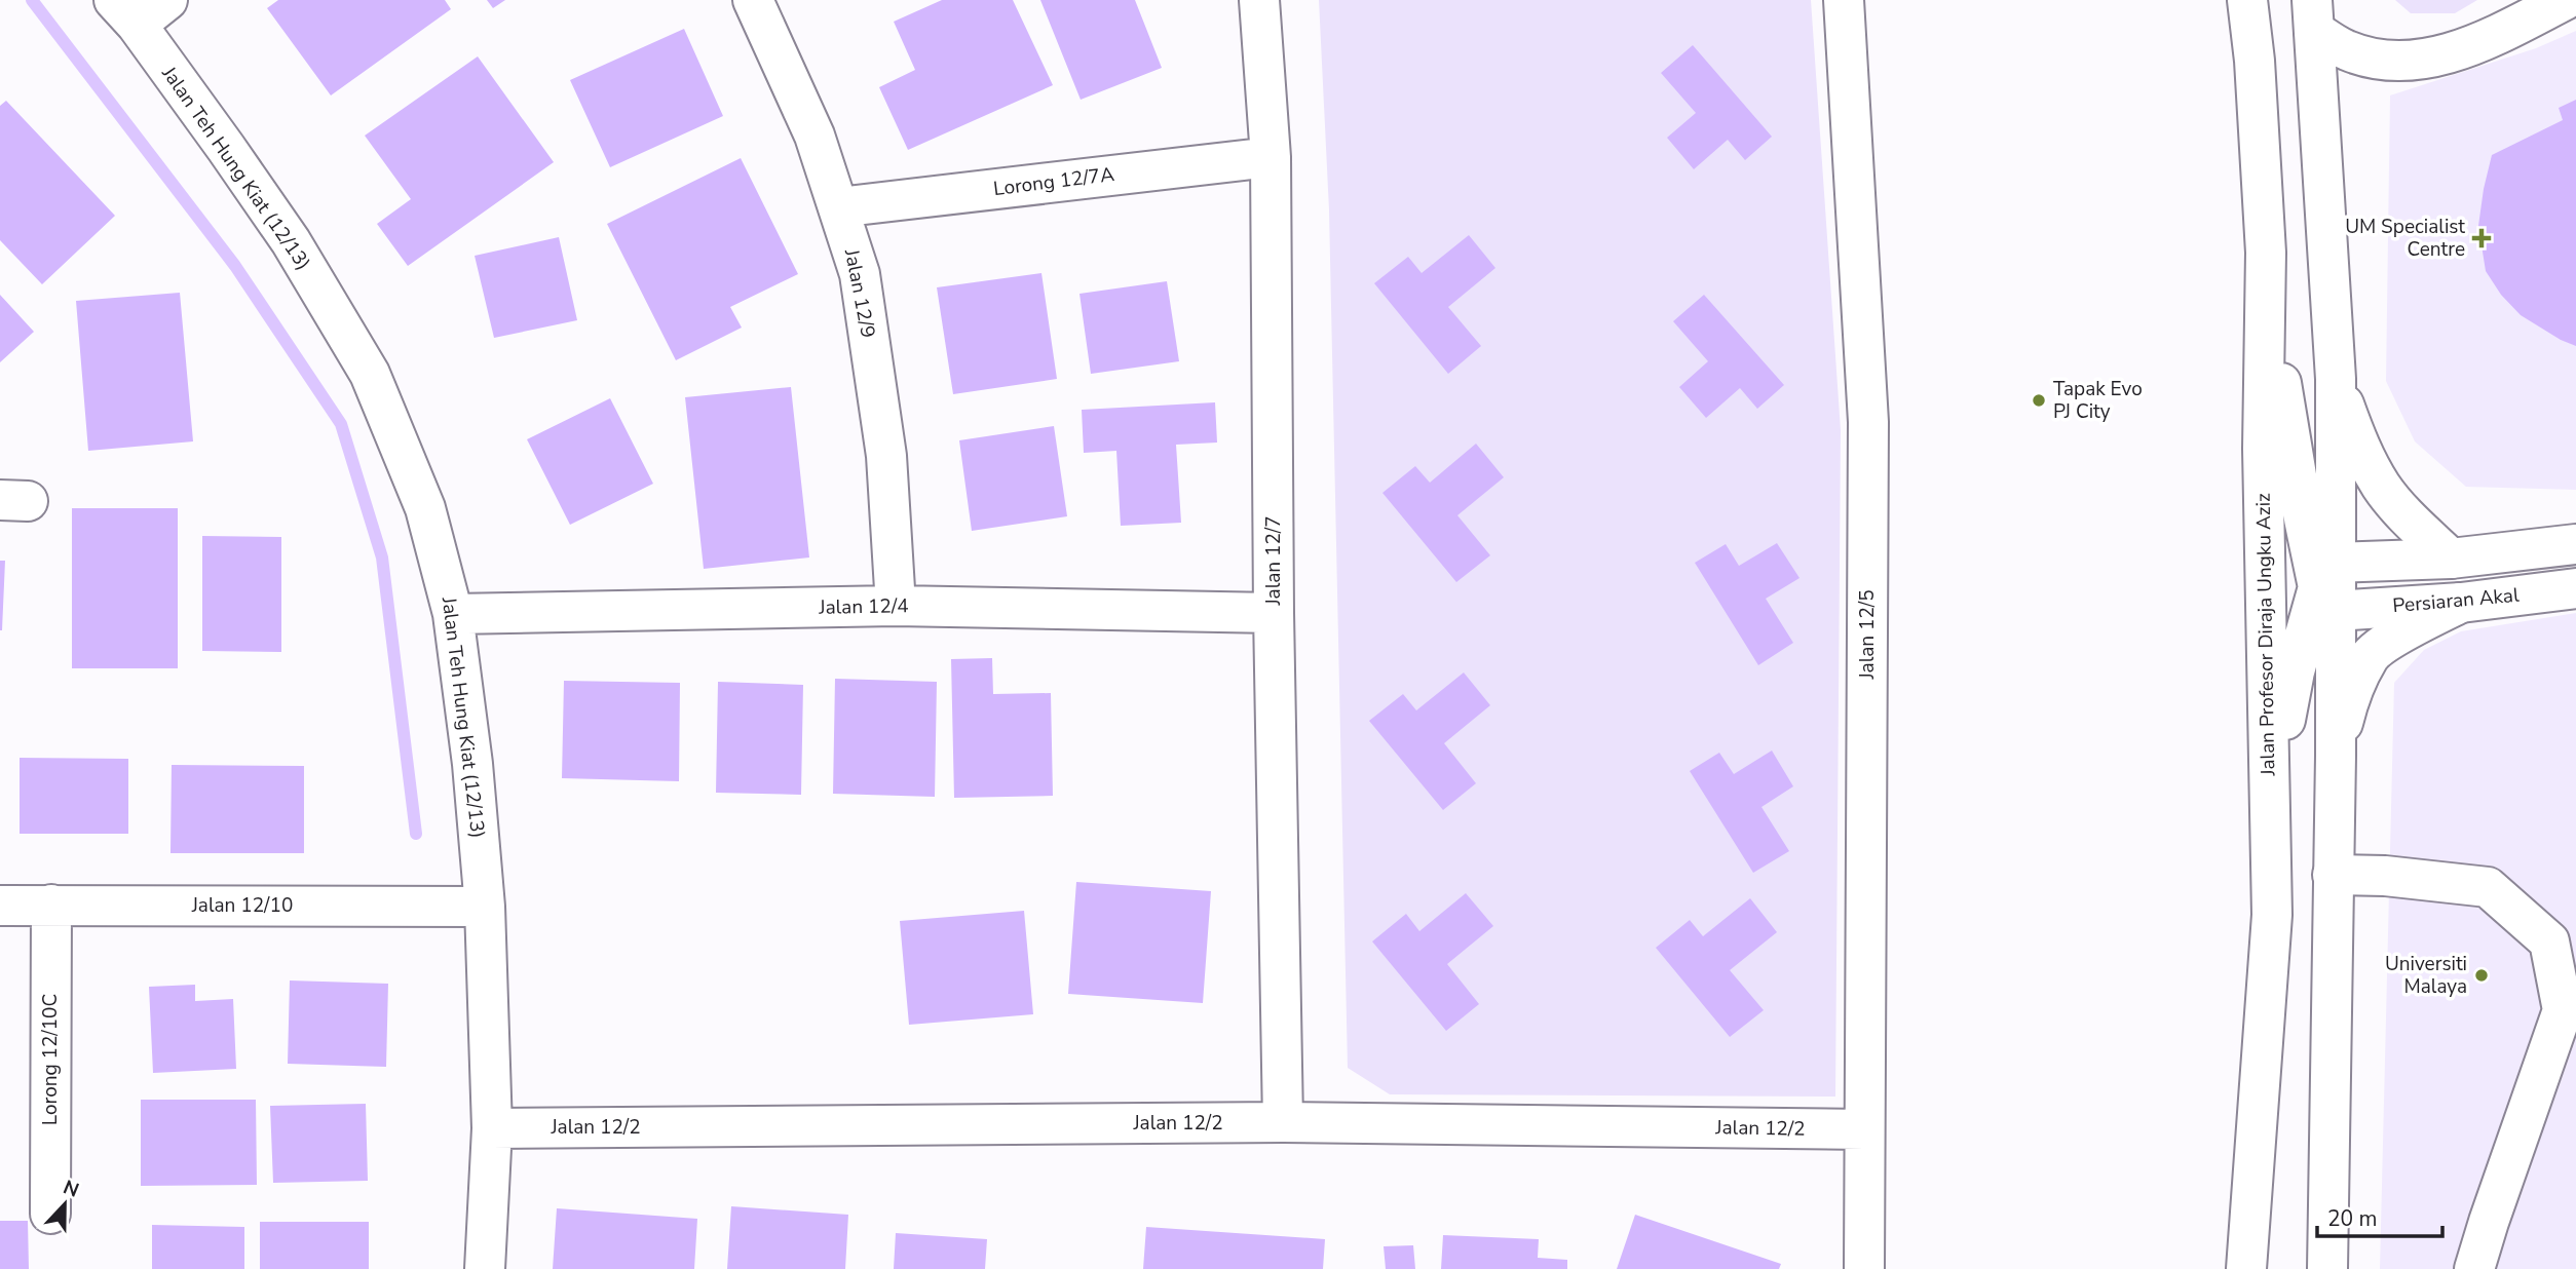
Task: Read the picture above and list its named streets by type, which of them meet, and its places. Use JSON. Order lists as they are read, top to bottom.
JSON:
{
  "streets": {
    "street": [
      "Jalan Teh Hung Kiat (12/13)",
      "Lorong 12/7A",
      "Jalan 12/9",
      "Jalan 12/7",
      "Persiaran Akal",
      "Jalan 12/4",
      "Jalan 12/5",
      "Jalan Profesor Diraja Ungku Aziz",
      "Jalan 12/10",
      "Lorong 12/10C",
      "Jalan 12/2"
    ]
  },
  "crossings": [
    ["Jalan Teh Hung Kiat (12/13)", "Jalan 12/4"],
    ["Jalan Teh Hung Kiat (12/13)", "Jalan 12/10"],
    ["Jalan Teh Hung Kiat (12/13)", "Jalan 12/2"],
    ["Lorong 12/7A", "Jalan 12/9"],
    ["Lorong 12/7A", "Jalan 12/7"],
    ["Jalan 12/9", "Jalan 12/4"],
    ["Jalan 12/7", "Jalan 12/4"],
    ["Jalan 12/7", "Jalan 12/2"],
    ["Jalan 12/5", "Jalan 12/2"],
    ["Jalan 12/10", "Lorong 12/10C"]
  ],
  "places": {
    "health": ["UM Specialist Centre"],
    "other": ["Tapak Evo PJ City", "Universiti Malaya"]
  },
  "scale_bar": "20 m",
  "north": "top"
}
